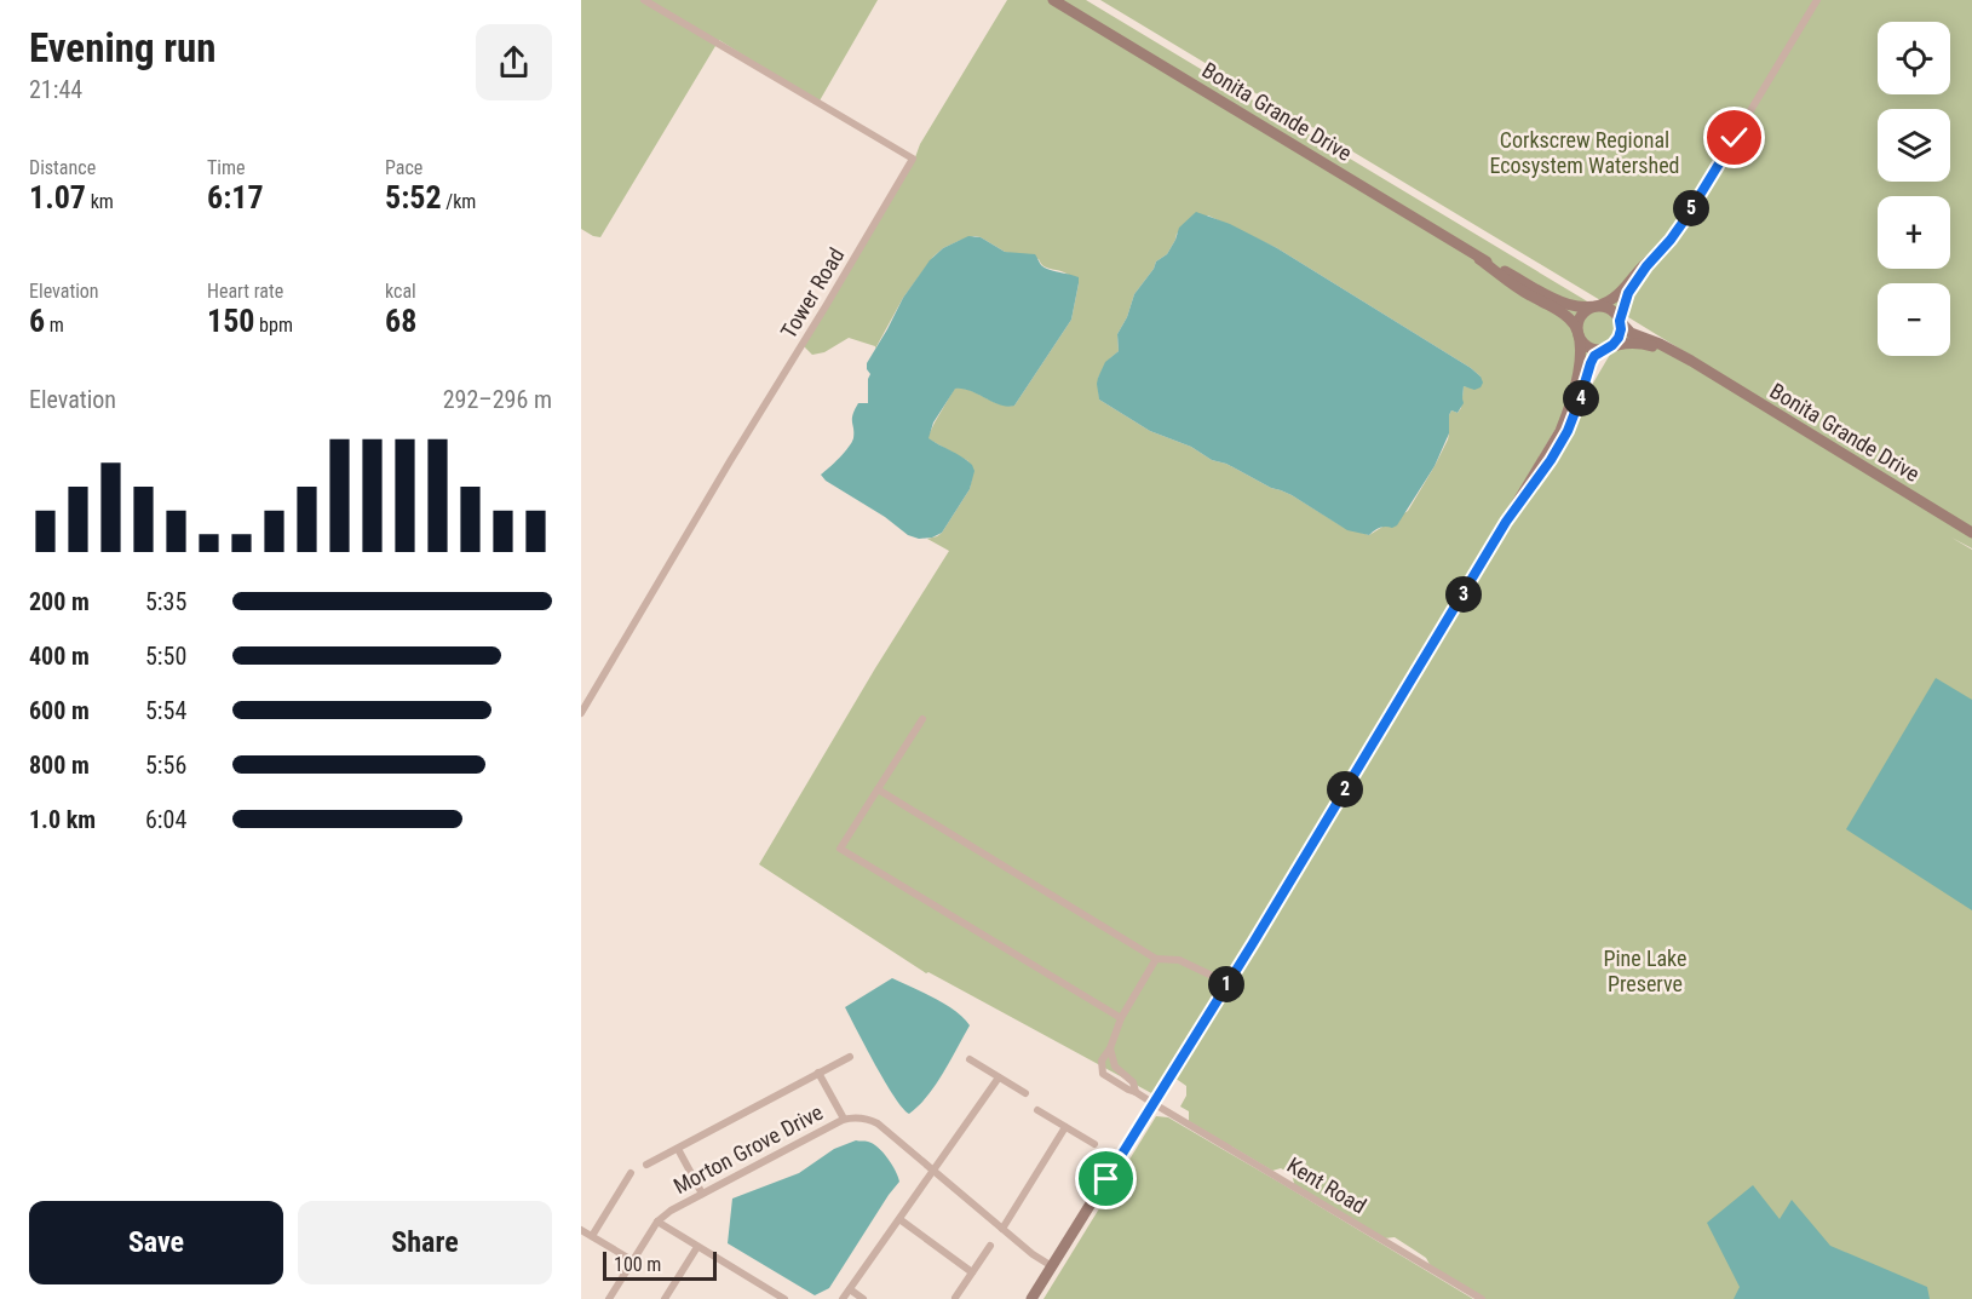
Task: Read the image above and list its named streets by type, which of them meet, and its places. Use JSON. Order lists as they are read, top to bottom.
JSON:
{
  "streets": {
    "street": [
      "Bonita Grande Drive",
      "Tower Road",
      "Morton Grove Drive",
      "Kent Road"
    ]
  },
  "parks": ["Corkscrew Regional Ecosystem Watershed", "Pine Lake Preserve"],
  "scale_bar": "100 m",
  "page": {
    "heading": ["Evening run", "21:44"],
    "map_buttons": ["+", "−"],
    "stats": [
      ["Distance", "1.07 km"],
      ["Time", "6:17"],
      ["Pace", "5:52 /km"],
      ["Elevation", "6 m"],
      ["Heart rate", "150 bpm"],
      ["kcal", "68"]
    ],
    "pins": [
      "5",
      "4",
      "3",
      "2",
      "1"
    ],
    "chart": ["Elevation", "292–296 m"],
    "list": [
      {
        "name": "200 m",
        "note": "5:35"
      },
      {
        "name": "400 m",
        "note": "5:50"
      },
      {
        "name": "600 m",
        "note": "5:54"
      },
      {
        "name": "800 m",
        "note": "5:56"
      },
      {
        "name": "1.0 km",
        "note": "6:04"
      }
    ],
    "buttons": ["Save", "Share"],
    "scale": "100 m"
  }
}
